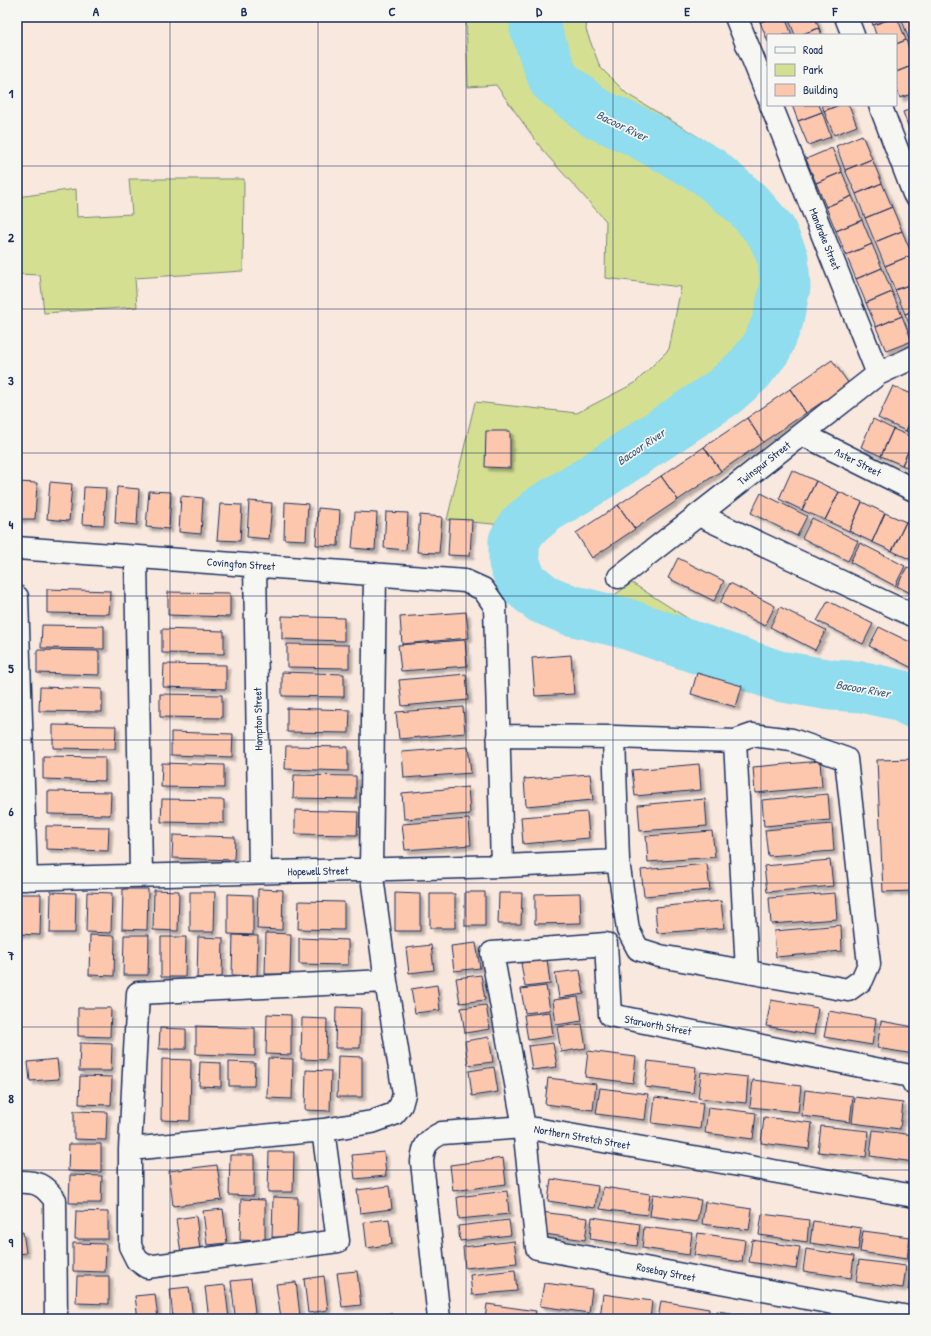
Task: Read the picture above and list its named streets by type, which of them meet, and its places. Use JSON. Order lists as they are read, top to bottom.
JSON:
{
  "streets": {
    "street": [
      "Mandrake Street",
      "Aster Street",
      "Twinspur Street",
      "Covington Street",
      "Hampton Street",
      "Hopewell Street",
      "Starworth Street",
      "Northern Stretch Street",
      "Rosebay Street"
    ]
  },
  "crossings": [
    ["Mandrake Street", "Twinspur Street"],
    ["Aster Street", "Twinspur Street"],
    ["Covington Street", "Hampton Street"],
    ["Covington Street", "Hopewell Street"],
    ["Hampton Street", "Hopewell Street"],
    ["Starworth Street", "Northern Stretch Street"],
    ["Starworth Street", "Rosebay Street"],
    ["Northern Stretch Street", "Rosebay Street"]
  ],
  "water": ["Bacoor River"],
  "legend": ["Road", "Park", "Building"],
  "grid": {
    "columns": [
      "A",
      "B",
      "C",
      "D",
      "E",
      "F"
    ],
    "rows": [
      "1",
      "2",
      "3",
      "4",
      "5",
      "6",
      "7",
      "8",
      "9"
    ]
  }
}
